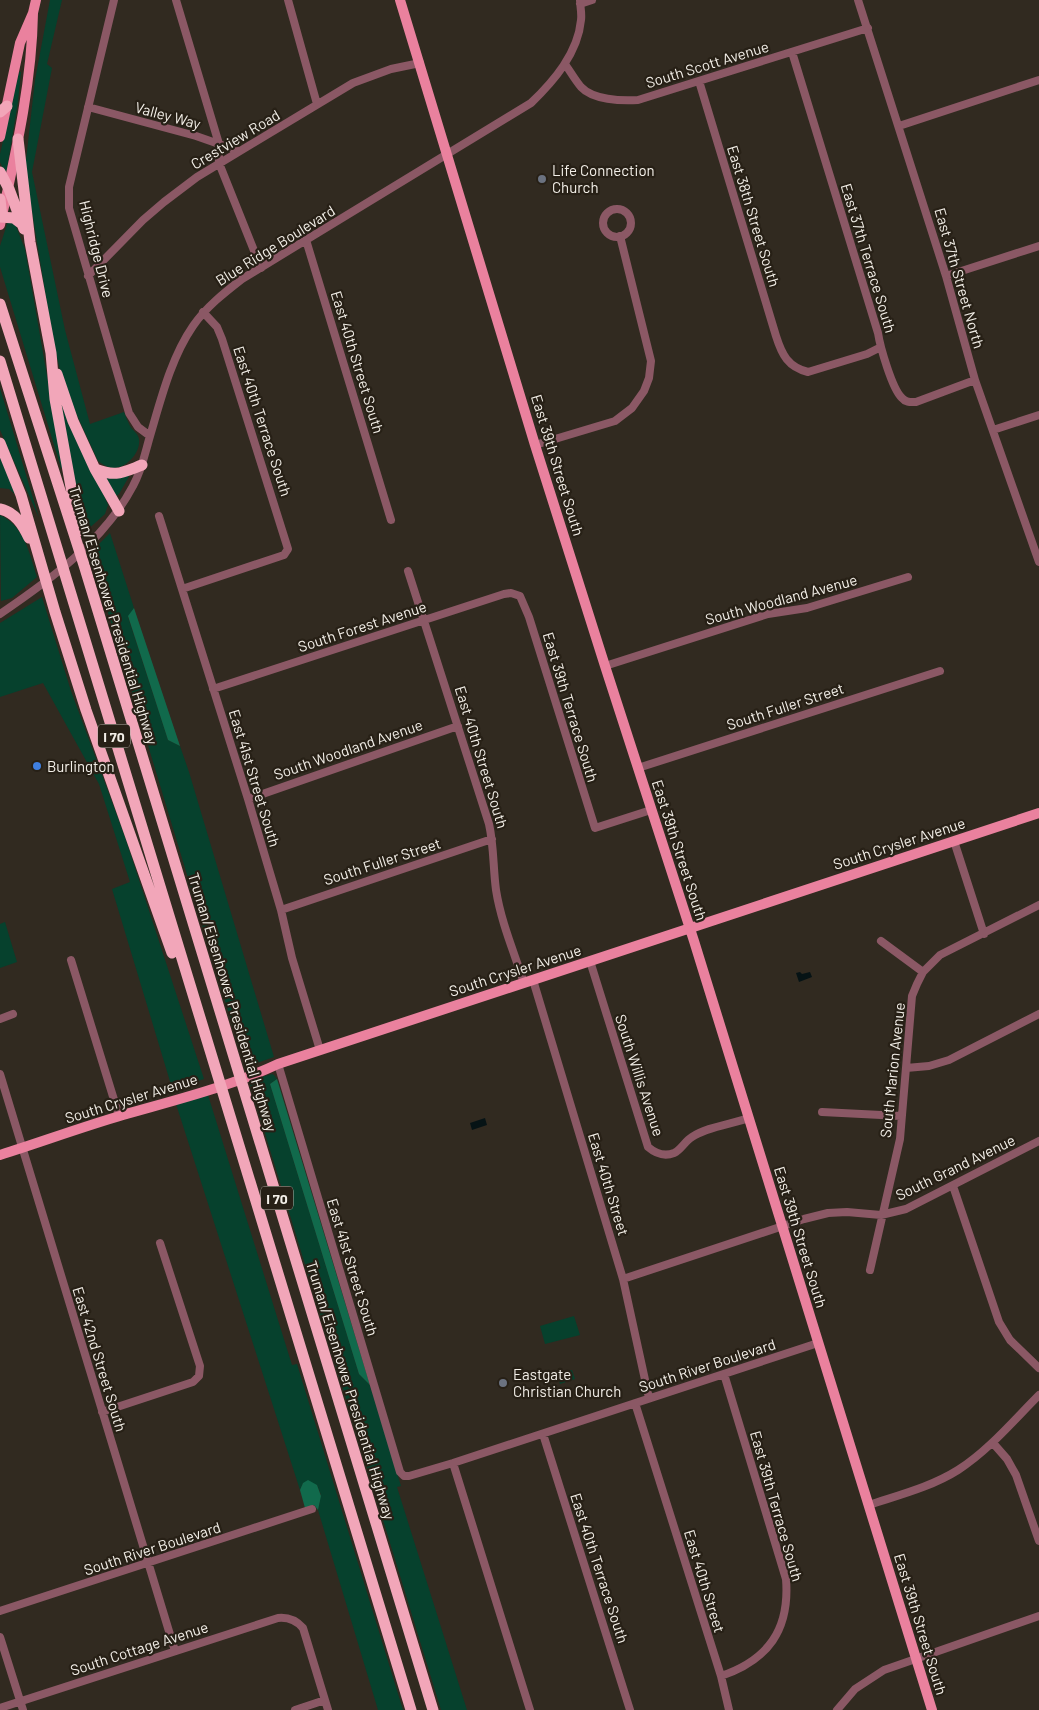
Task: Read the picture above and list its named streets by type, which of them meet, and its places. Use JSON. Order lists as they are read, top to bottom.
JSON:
{
  "streets": {
    "highway": ["Truman/Eisenhower Presidential Highway", "I 70"],
    "main road": ["East 39th Street South", "South Crysler Avenue"],
    "street": [
      "South Scott Avenue",
      "Valley Way",
      "Crestview Road",
      "East 38th Street South",
      "Blue Ridge Boulevard",
      "Highridge Drive",
      "East 37th Terrace South",
      "East 37th Street North",
      "East 40th Street South",
      "East 40th Terrace South",
      "South Woodland Avenue",
      "South Forest Avenue",
      "South Fuller Street",
      "East 39th Terrace South",
      "East 41st Street South",
      "South Marion Avenue",
      "South Willis Avenue",
      "South Grand Avenue",
      "East 40th Street",
      "East 42nd Street South",
      "South River Boulevard",
      "South Cottage Avenue"
    ]
  },
  "crossings": [
    ["South Scott Avenue", "East 38th Street South"],
    ["South Scott Avenue", "Blue Ridge Boulevard"],
    ["South Scott Avenue", "East 37th Terrace South"],
    ["South Scott Avenue", "East 37th Street North"],
    ["Valley Way", "Crestview Road"],
    ["Valley Way", "Highridge Drive"],
    ["Crestview Road", "Highridge Drive"],
    ["Crestview Road", "East 39th Street South"],
    ["East 38th Street South", "East 37th Terrace South"],
    ["Blue Ridge Boulevard", "Highridge Drive"],
    ["Blue Ridge Boulevard", "East 40th Street South"],
    ["Blue Ridge Boulevard", "East 40th Terrace South"],
    ["Blue Ridge Boulevard", "East 39th Street South"],
    ["East 37th Terrace South", "East 37th Street North"],
    ["East 40th Street South", "South Woodland Avenue"],
    ["East 40th Street South", "South Forest Avenue"],
    ["East 40th Street South", "South Fuller Street"],
    ["East 40th Street South", "South Crysler Avenue"],
    ["East 40th Street South", "East 40th Street"],
    ["East 40th Terrace South", "East 41st Street South"],
    ["East 40th Terrace South", "South River Boulevard"],
    ["East 39th Street South", "South Woodland Avenue"],
    ["East 39th Street South", "South Fuller Street"],
    ["East 39th Street South", "East 39th Terrace South"],
    ["East 39th Street South", "South Crysler Avenue"],
    ["East 39th Street South", "South Willis Avenue"],
    ["East 39th Street South", "South Grand Avenue"],
    ["East 39th Street South", "South River Boulevard"],
    ["South Woodland Avenue", "East 41st Street South"],
    ["South Forest Avenue", "East 39th Terrace South"],
    ["South Forest Avenue", "East 41st Street South"],
    ["South Fuller Street", "East 41st Street South"],
    ["East 39th Terrace South", "East 40th Street"],
    ["East 39th Terrace South", "South River Boulevard"],
    ["East 41st Street South", "South Crysler Avenue"],
    ["East 41st Street South", "South River Boulevard"],
    ["South Crysler Avenue", "South Willis Avenue"],
    ["South Crysler Avenue", "East 40th Street"],
    ["South Crysler Avenue", "East 42nd Street South"],
    ["South Marion Avenue", "South Grand Avenue"],
    ["South Grand Avenue", "East 40th Street"],
    ["East 40th Street", "South River Boulevard"],
    ["East 42nd Street South", "South River Boulevard"],
    ["East 42nd Street South", "South Cottage Avenue"]
  ],
  "places": ["Life Connection Church", "Burlington", "Eastgate Christian Church"]
}
